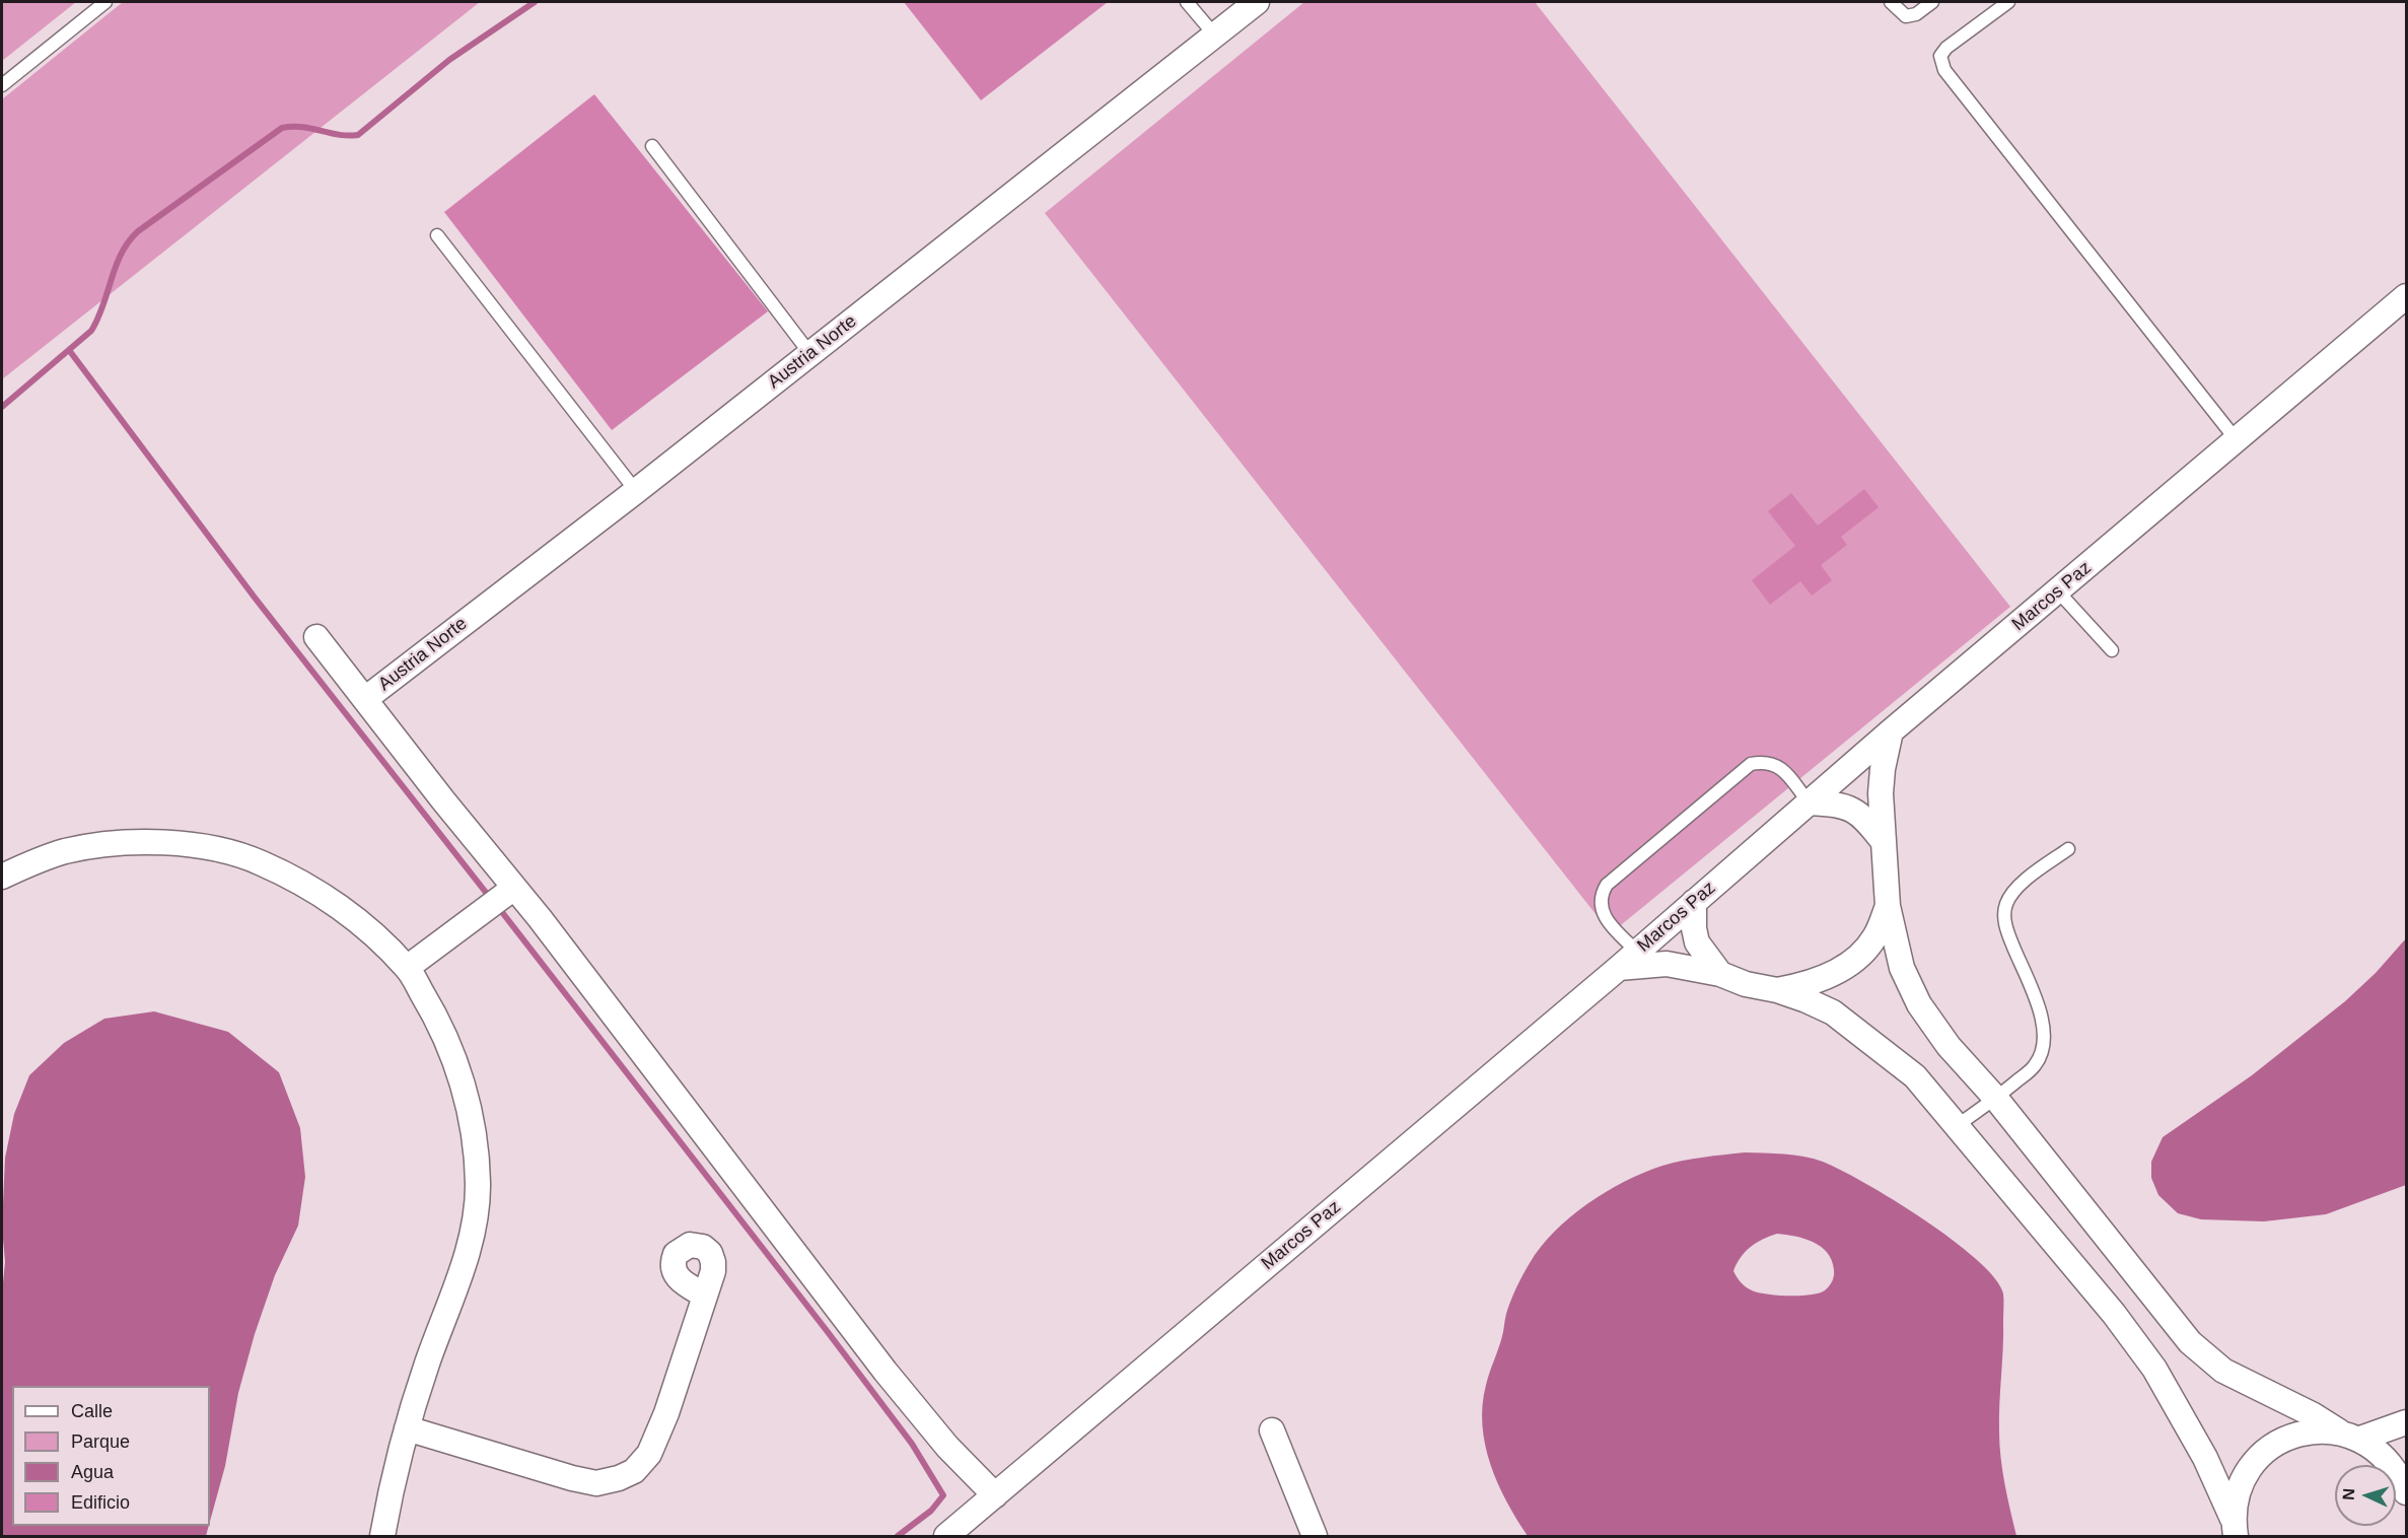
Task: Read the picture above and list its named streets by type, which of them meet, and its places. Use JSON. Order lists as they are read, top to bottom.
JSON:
{
  "streets": {
    "street": ["Austria Norte", "Marcos Paz"]
  },
  "legend": [
    "Calle",
    "Parque",
    "Agua",
    "Edificio"
  ],
  "north": "left"
}
